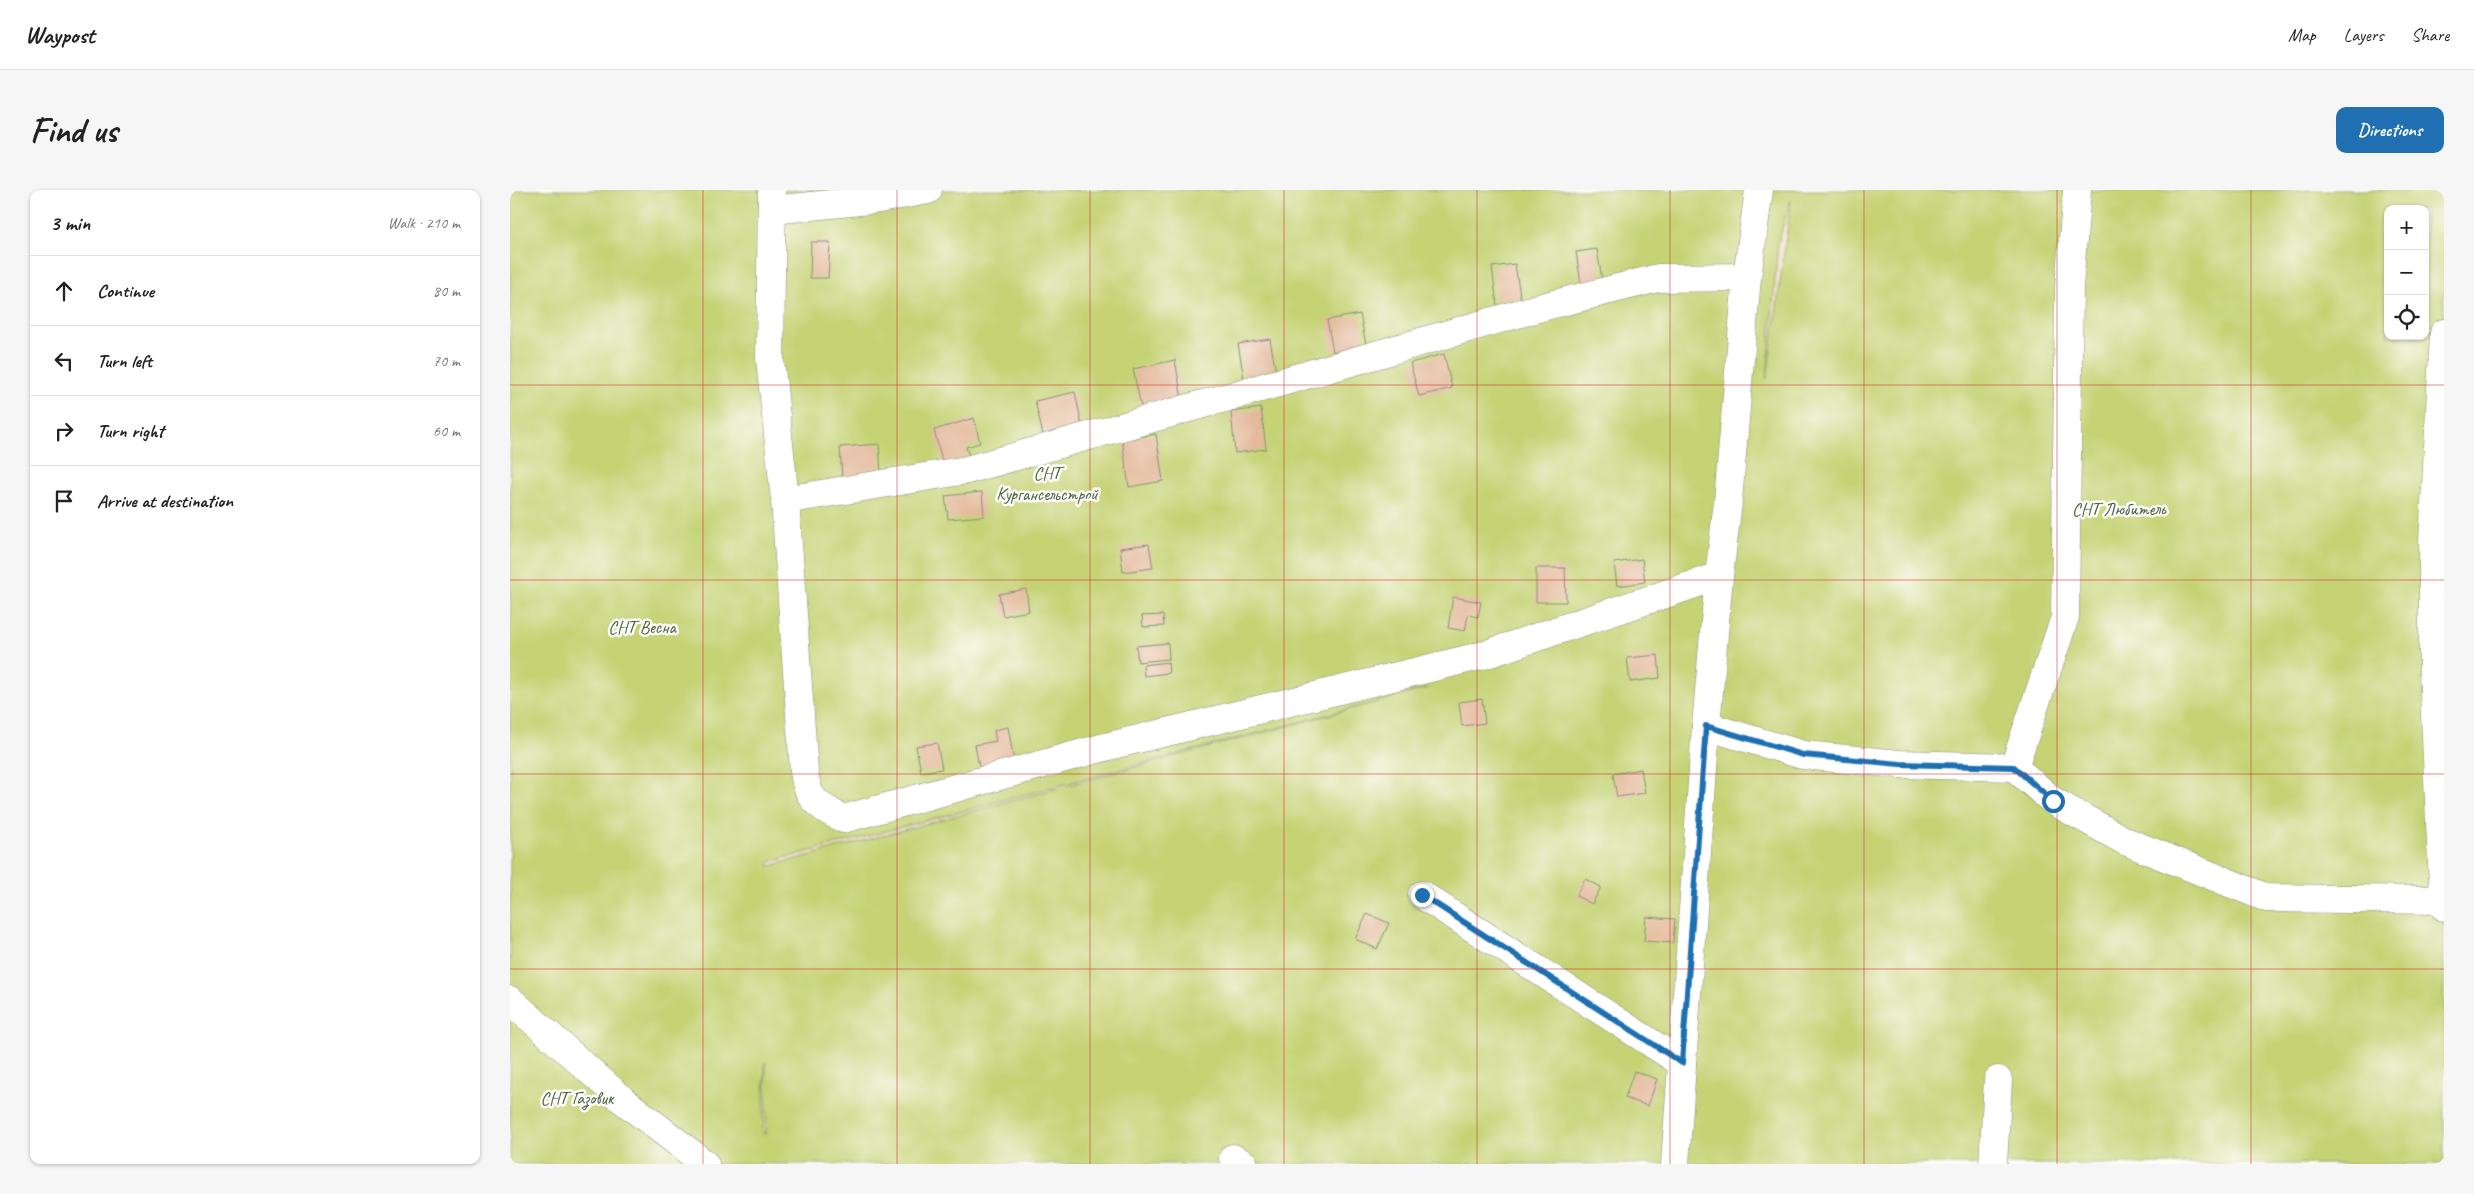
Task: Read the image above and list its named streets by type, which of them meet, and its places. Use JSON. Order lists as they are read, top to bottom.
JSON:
{
  "parks": [
    "СНТ Кургансельстрой",
    "СНТ Любитель",
    "СНТ Весна",
    "СНТ Газовик"
  ],
  "page": {
    "header": "Waypost",
    "nav": ["Map", "Layers", "Share"],
    "buttons": "Directions",
    "title": "Find us",
    "heading": ["3 min", "Walk · 210 m"],
    "map_buttons": ["+", "−"],
    "list": [
      ["Continue", "80 m"],
      ["Turn left", "70 m"],
      ["Turn right", "60 m"],
      "Arrive at destination"
    ]
  }
}
